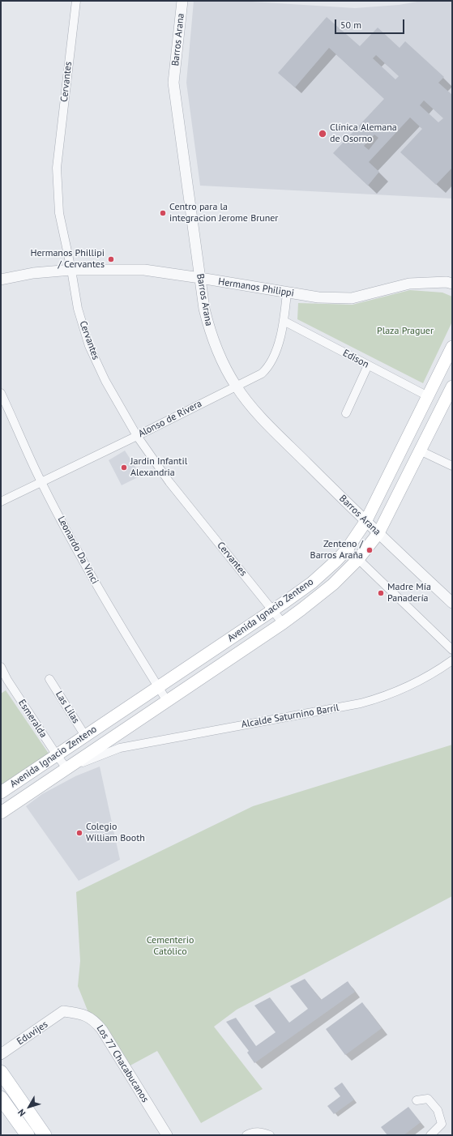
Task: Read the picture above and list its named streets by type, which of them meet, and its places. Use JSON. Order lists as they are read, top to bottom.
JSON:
{
  "streets": {
    "main road": ["Avenida Ignacio Zenteno"],
    "street": [
      "Barros Arana",
      "Cervantes",
      "Hermanos Philippi",
      "Edison",
      "Alonso de Rivera",
      "Leonardo Da Vinci",
      "Las Lilas",
      "Alcalde Saturnino Barril",
      "Esmeralda",
      "Eduvijes",
      "Los 77 Chacabucanos"
    ]
  },
  "crossings": [
    ["Barros Arana", "Hermanos Philippi"],
    ["Barros Arana", "Alonso de Rivera"],
    ["Barros Arana", "Avenida Ignacio Zenteno"],
    ["Cervantes", "Hermanos Philippi"],
    ["Cervantes", "Alonso de Rivera"],
    ["Cervantes", "Avenida Ignacio Zenteno"],
    ["Hermanos Philippi", "Alonso de Rivera"],
    ["Edison", "Alonso de Rivera"],
    ["Edison", "Avenida Ignacio Zenteno"],
    ["Alonso de Rivera", "Leonardo Da Vinci"],
    ["Leonardo Da Vinci", "Avenida Ignacio Zenteno"],
    ["Avenida Ignacio Zenteno", "Las Lilas"],
    ["Avenida Ignacio Zenteno", "Alcalde Saturnino Barril"],
    ["Avenida Ignacio Zenteno", "Esmeralda"],
    ["Alcalde Saturnino Barril", "Esmeralda"],
    ["Eduvijes", "Los 77 Chacabucanos"]
  ],
  "parks": ["Plaza Praguer", "Cementerio Católico"],
  "places": [
    "Clínica Alemana de Osorno",
    "Centro para la integracion Jerome Bruner",
    "Hermanos Phillipi / Cervantes",
    "Jardin Infantil Alexandria",
    "Zenteno / Barros Araña",
    "Madre Mía Panadería",
    "Colegio William Booth"
  ],
  "scale_bar": "50 m",
  "north": "bottom left"
}
